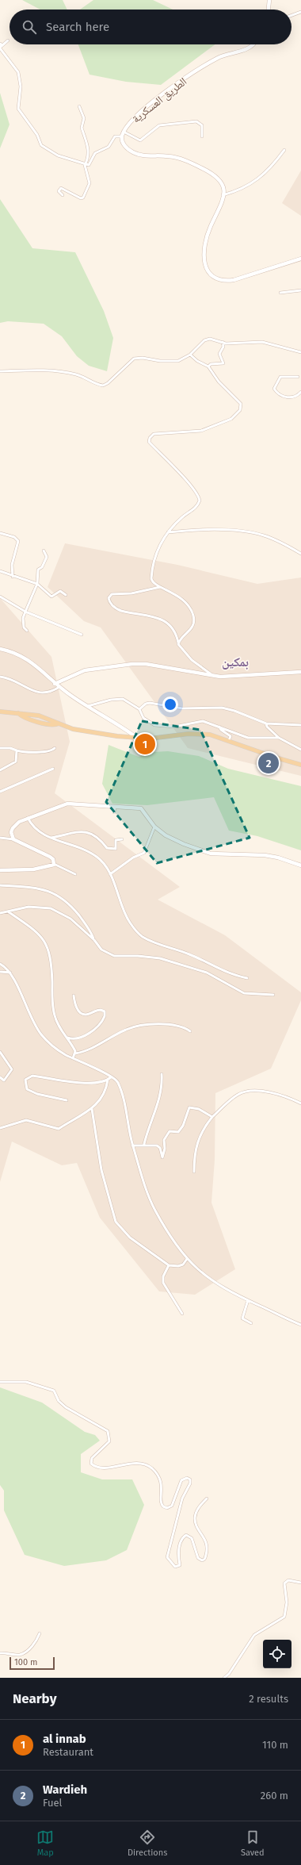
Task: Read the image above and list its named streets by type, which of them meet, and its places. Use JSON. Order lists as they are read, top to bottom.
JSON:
{
  "streets": {
    "main road": ["الطريق العسكرية"]
  },
  "districts": ["بمكين"],
  "scale_bar": "100 m",
  "page": {
    "search": "Search here",
    "pins": ["1", "2"],
    "scale": "100 m",
    "heading": ["Nearby", "2 results"],
    "list": [
      {
        "mark": "1",
        "name": "al innab",
        "note": "Restaurant",
        "value": "110 m"
      },
      {
        "mark": "2",
        "name": "Wardieh",
        "note": "Fuel",
        "value": "260 m"
      }
    ],
    "nav": ["Map", "Directions", "Saved"]
  }
}
